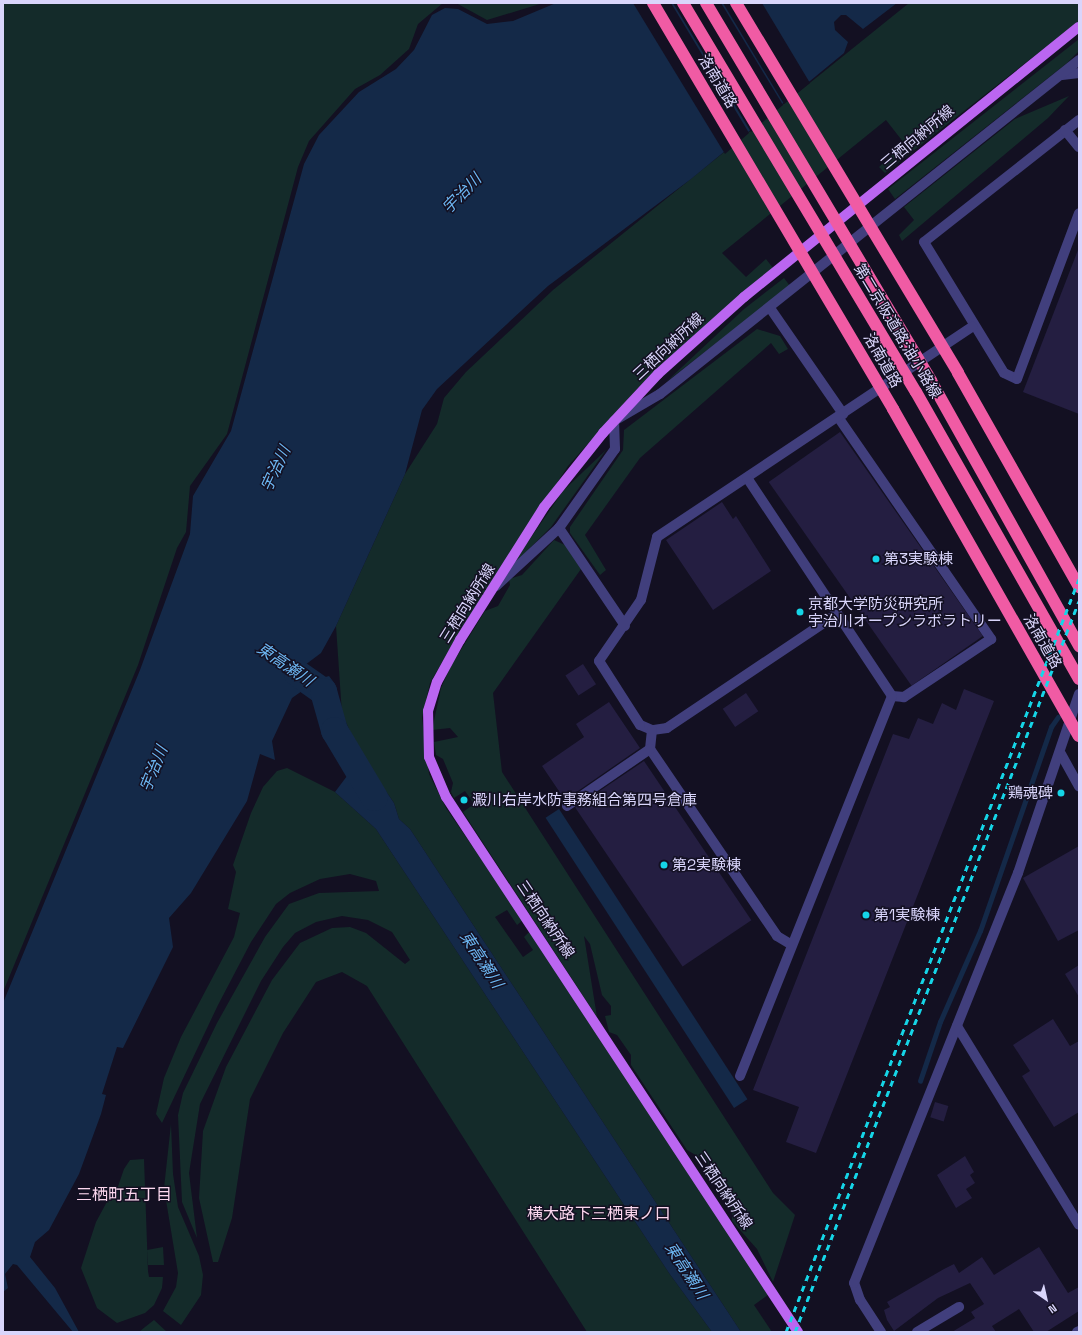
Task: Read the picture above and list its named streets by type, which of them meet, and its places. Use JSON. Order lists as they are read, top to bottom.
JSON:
{
  "streets": {
    "highway": ["洛南道路", "第二京阪道路;油小路線"],
    "main road": ["三栖向納所線"]
  },
  "districts": ["三栖町五丁目", "横大路下三栖東ノ口"],
  "water": ["宇治川", "東高瀬川"],
  "places": [
    "第3実験棟",
    "京都大学防災研究所 宇治川オープンラボラトリー",
    "鶏魂碑",
    "澱川右岸水防事務組合第四号倉庫",
    "第2実験棟",
    "第1実験棟"
  ],
  "north": "bottom right"
}
